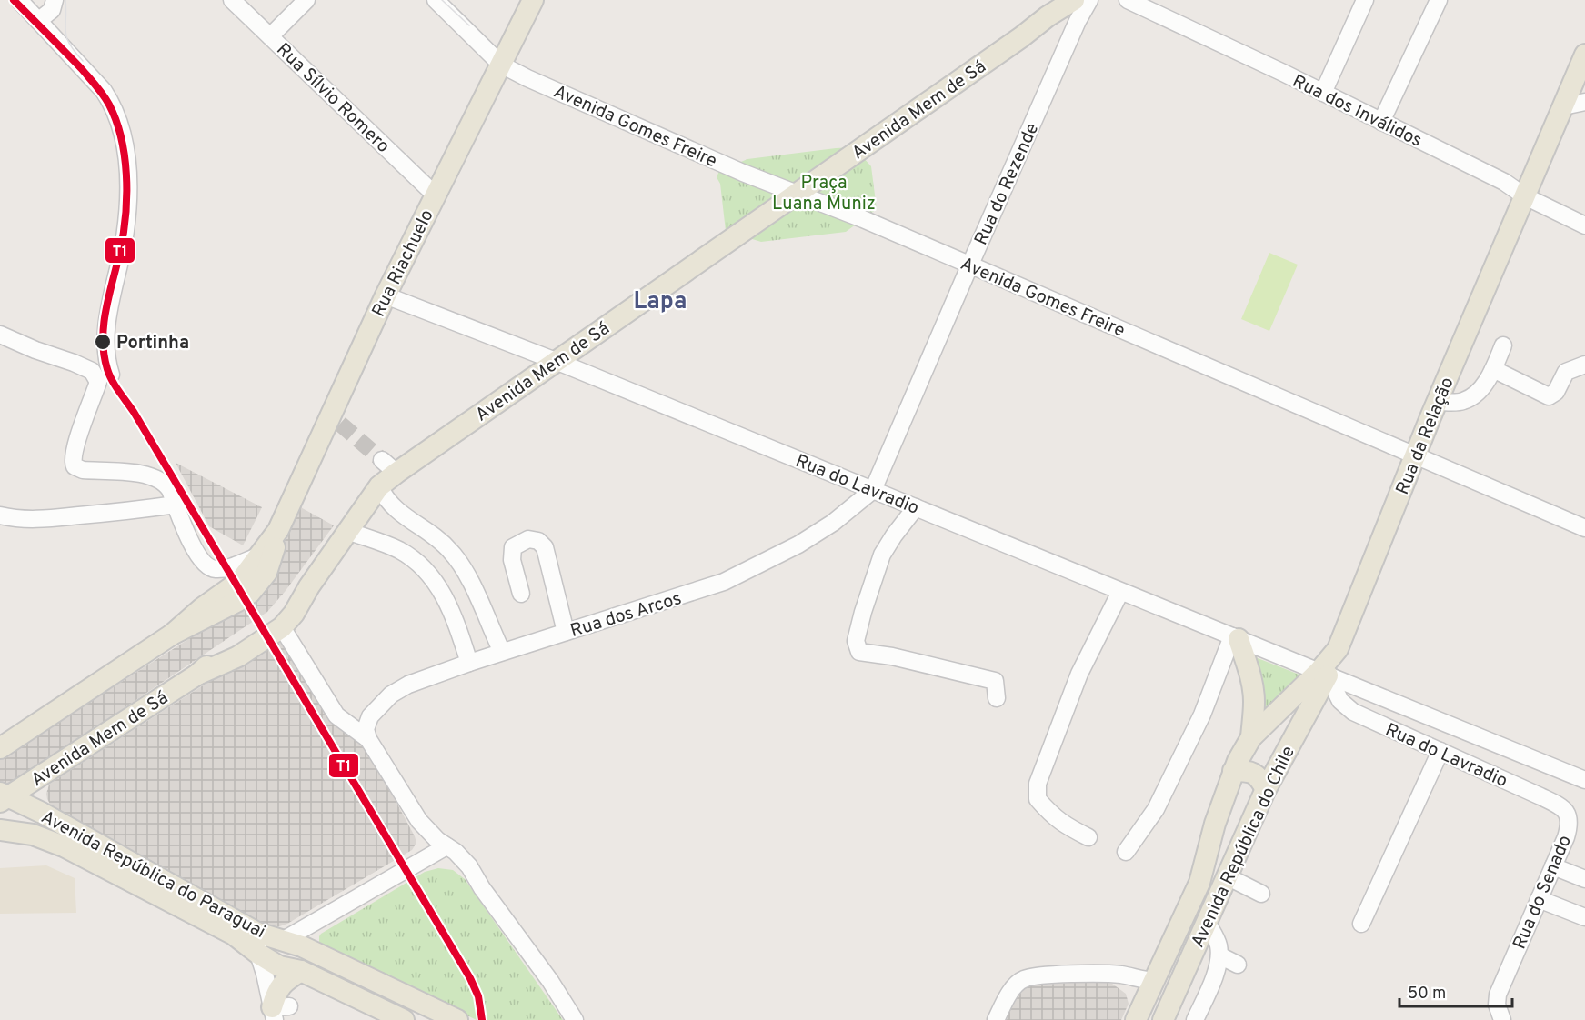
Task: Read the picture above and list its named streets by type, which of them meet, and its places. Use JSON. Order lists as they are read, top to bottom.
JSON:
{
  "streets": {
    "main road": [
      "Avenida Mem de Sá",
      "Rua Riachuelo",
      "Rua da Relação",
      "Avenida República do Chile",
      "Avenida República do Paraguai"
    ],
    "street": [
      "Rua Sílvio Romero",
      "Rua dos Inválidos",
      "Avenida Gomes Freire",
      "Rua do Rezende",
      "Rua do Lavradio",
      "Rua dos Arcos",
      "Rua do Senado"
    ]
  },
  "crossings": [
    ["Rua Sílvio Romero", "Rua Riachuelo"],
    ["Avenida Mem de Sá", "Avenida Gomes Freire"],
    ["Avenida Mem de Sá", "Rua do Lavradio"],
    ["Avenida Mem de Sá", "Avenida República do Paraguai"],
    ["Rua dos Inválidos", "Rua da Relação"],
    ["Avenida Gomes Freire", "Rua do Rezende"],
    ["Avenida Gomes Freire", "Rua Riachuelo"],
    ["Avenida Gomes Freire", "Rua da Relação"],
    ["Rua do Rezende", "Rua do Lavradio"],
    ["Rua do Rezende", "Rua dos Arcos"],
    ["Rua Riachuelo", "Rua do Lavradio"],
    ["Rua da Relação", "Rua do Lavradio"],
    ["Rua da Relação", "Avenida República do Chile"],
    ["Rua do Lavradio", "Rua dos Arcos"],
    ["Rua do Lavradio", "Avenida República do Chile"],
    ["Rua do Lavradio", "Rua do Senado"]
  ],
  "districts": ["Lapa"],
  "parks": ["Praça Luana Muniz"],
  "places": ["Portinha"],
  "lines": ["transit line T1"],
  "scale_bar": "50 m"
}
